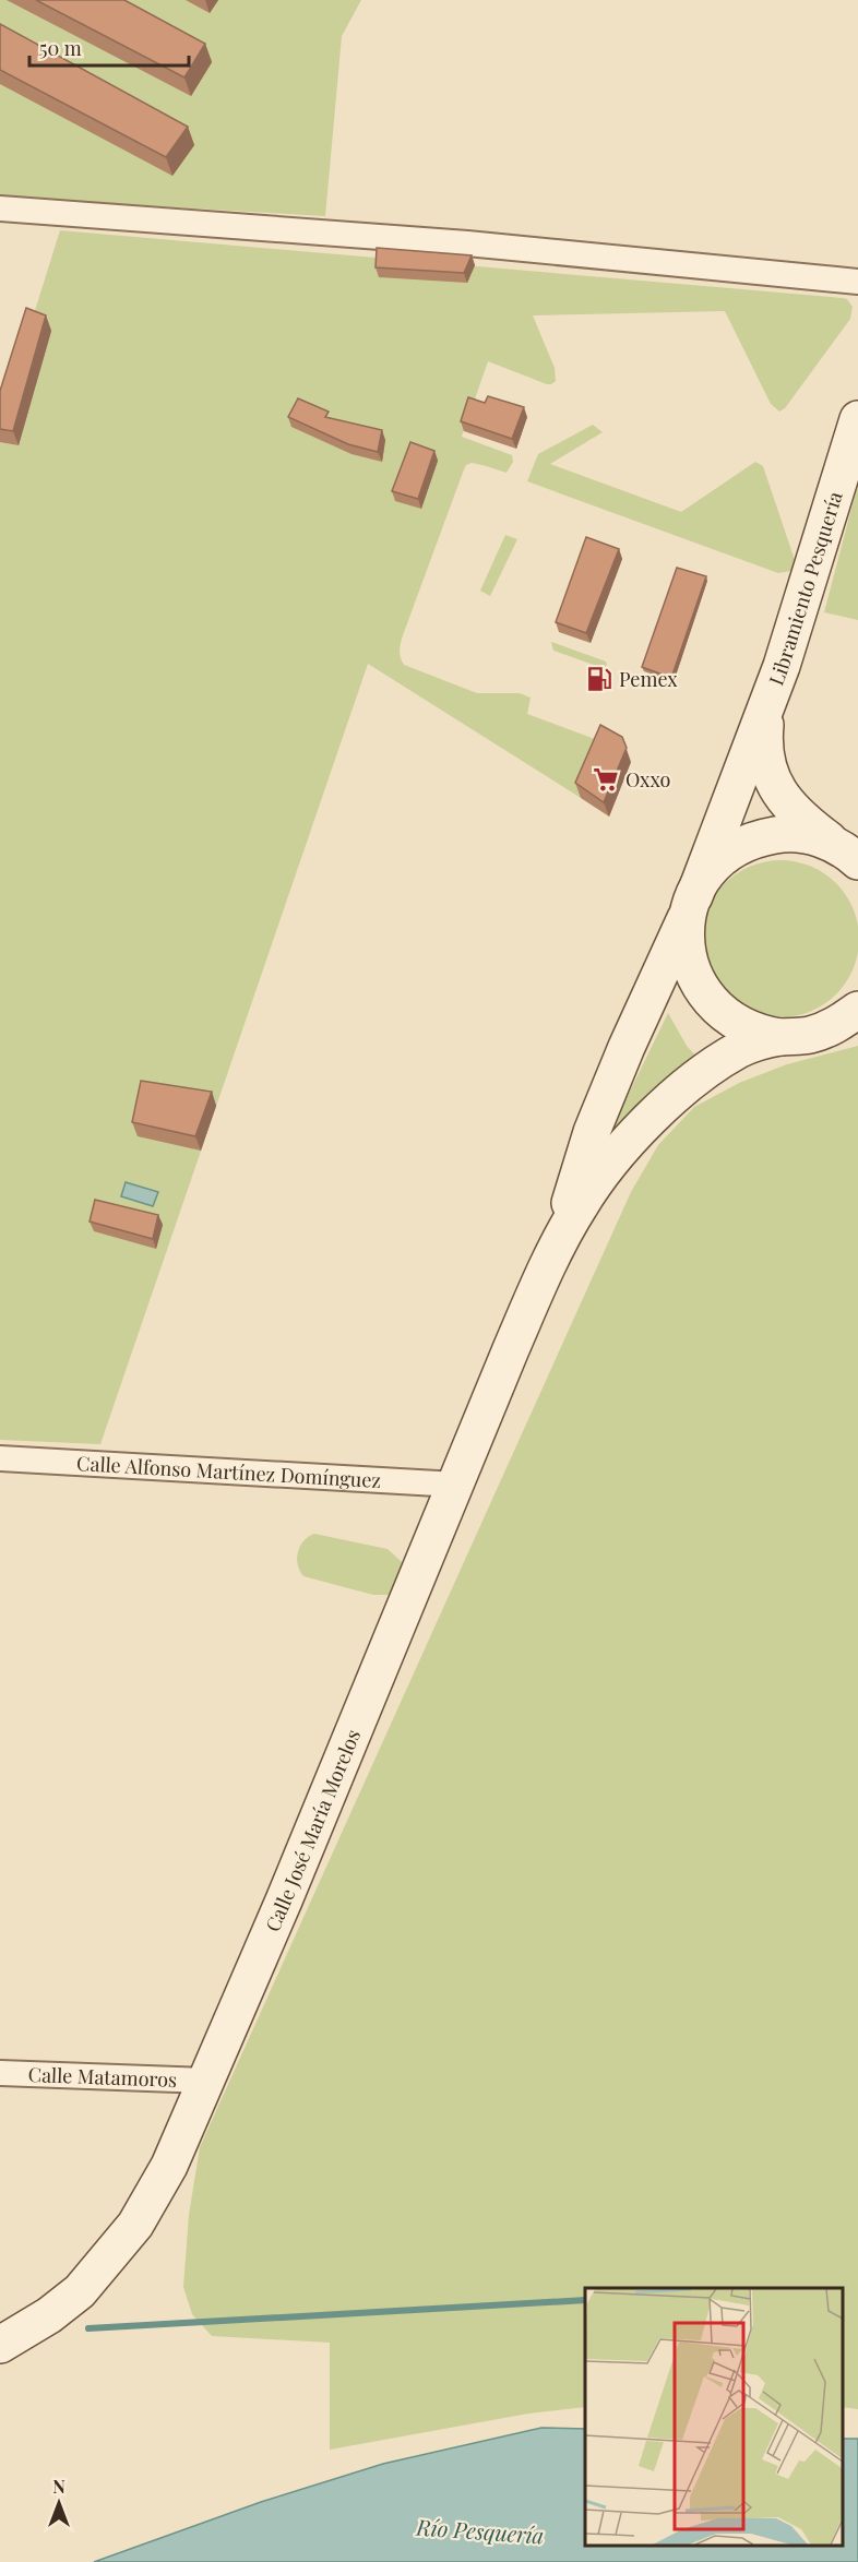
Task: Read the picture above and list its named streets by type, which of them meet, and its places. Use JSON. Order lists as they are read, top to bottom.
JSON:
{
  "streets": {
    "main road": ["Libramiento Pesquería", "Calle José María Morelos"],
    "street": ["Calle Alfonso Martínez Domínguez", "Calle Matamoros"]
  },
  "crossings": [
    ["Calle Alfonso Martínez Domínguez", "Calle José María Morelos"],
    ["Calle José María Morelos", "Calle Matamoros"]
  ],
  "water": ["Río Pesquería"],
  "places": {
    "fuel station": ["Pemex"],
    "supermarket": ["Oxxo"]
  },
  "scale_bar": "50 m",
  "north": "top"
}
